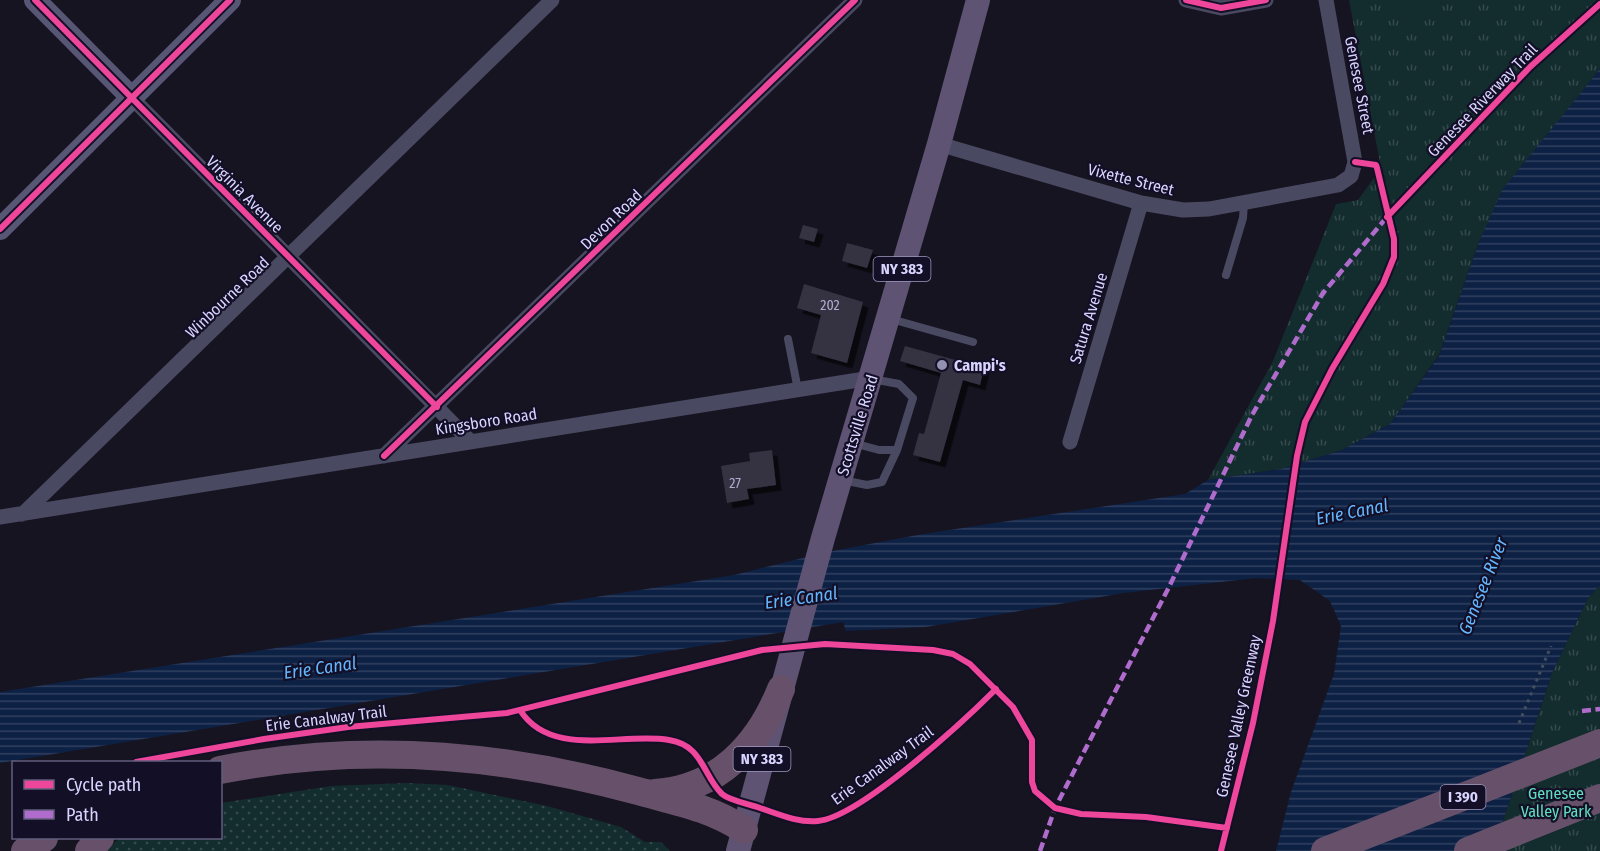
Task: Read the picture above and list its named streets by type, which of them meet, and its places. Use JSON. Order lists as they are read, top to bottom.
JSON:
{
  "streets": {
    "highway": ["I 390"],
    "main road": ["NY 383", "Scottsville Road"],
    "street": [
      "Genesee Street",
      "Vixette Street",
      "Virginia Avenue",
      "Devon Road",
      "Winbourne Road",
      "Satura Avenue",
      "Kingsboro Road"
    ],
    "cycle path": ["Genesee Riverway Trail", "Genesee Valley Greenway", "Erie Canalway Trail"]
  },
  "crossings": [
    ["Genesee Street", "Vixette Street"],
    ["Vixette Street", "Satura Avenue"],
    ["Vixette Street", "Scottsville Road"],
    ["Virginia Avenue", "Devon Road"],
    ["Virginia Avenue", "Winbourne Road"],
    ["Virginia Avenue", "Kingsboro Road"],
    ["Devon Road", "Kingsboro Road"],
    ["Winbourne Road", "Kingsboro Road"],
    ["Kingsboro Road", "Scottsville Road"]
  ],
  "water": ["Erie Canal", "Genesee River"],
  "parks": ["Genesee Valley Park"],
  "places": ["Campi's"],
  "house_numbers": ["202", "27"],
  "legend": ["Cycle path", "Path"]
}
